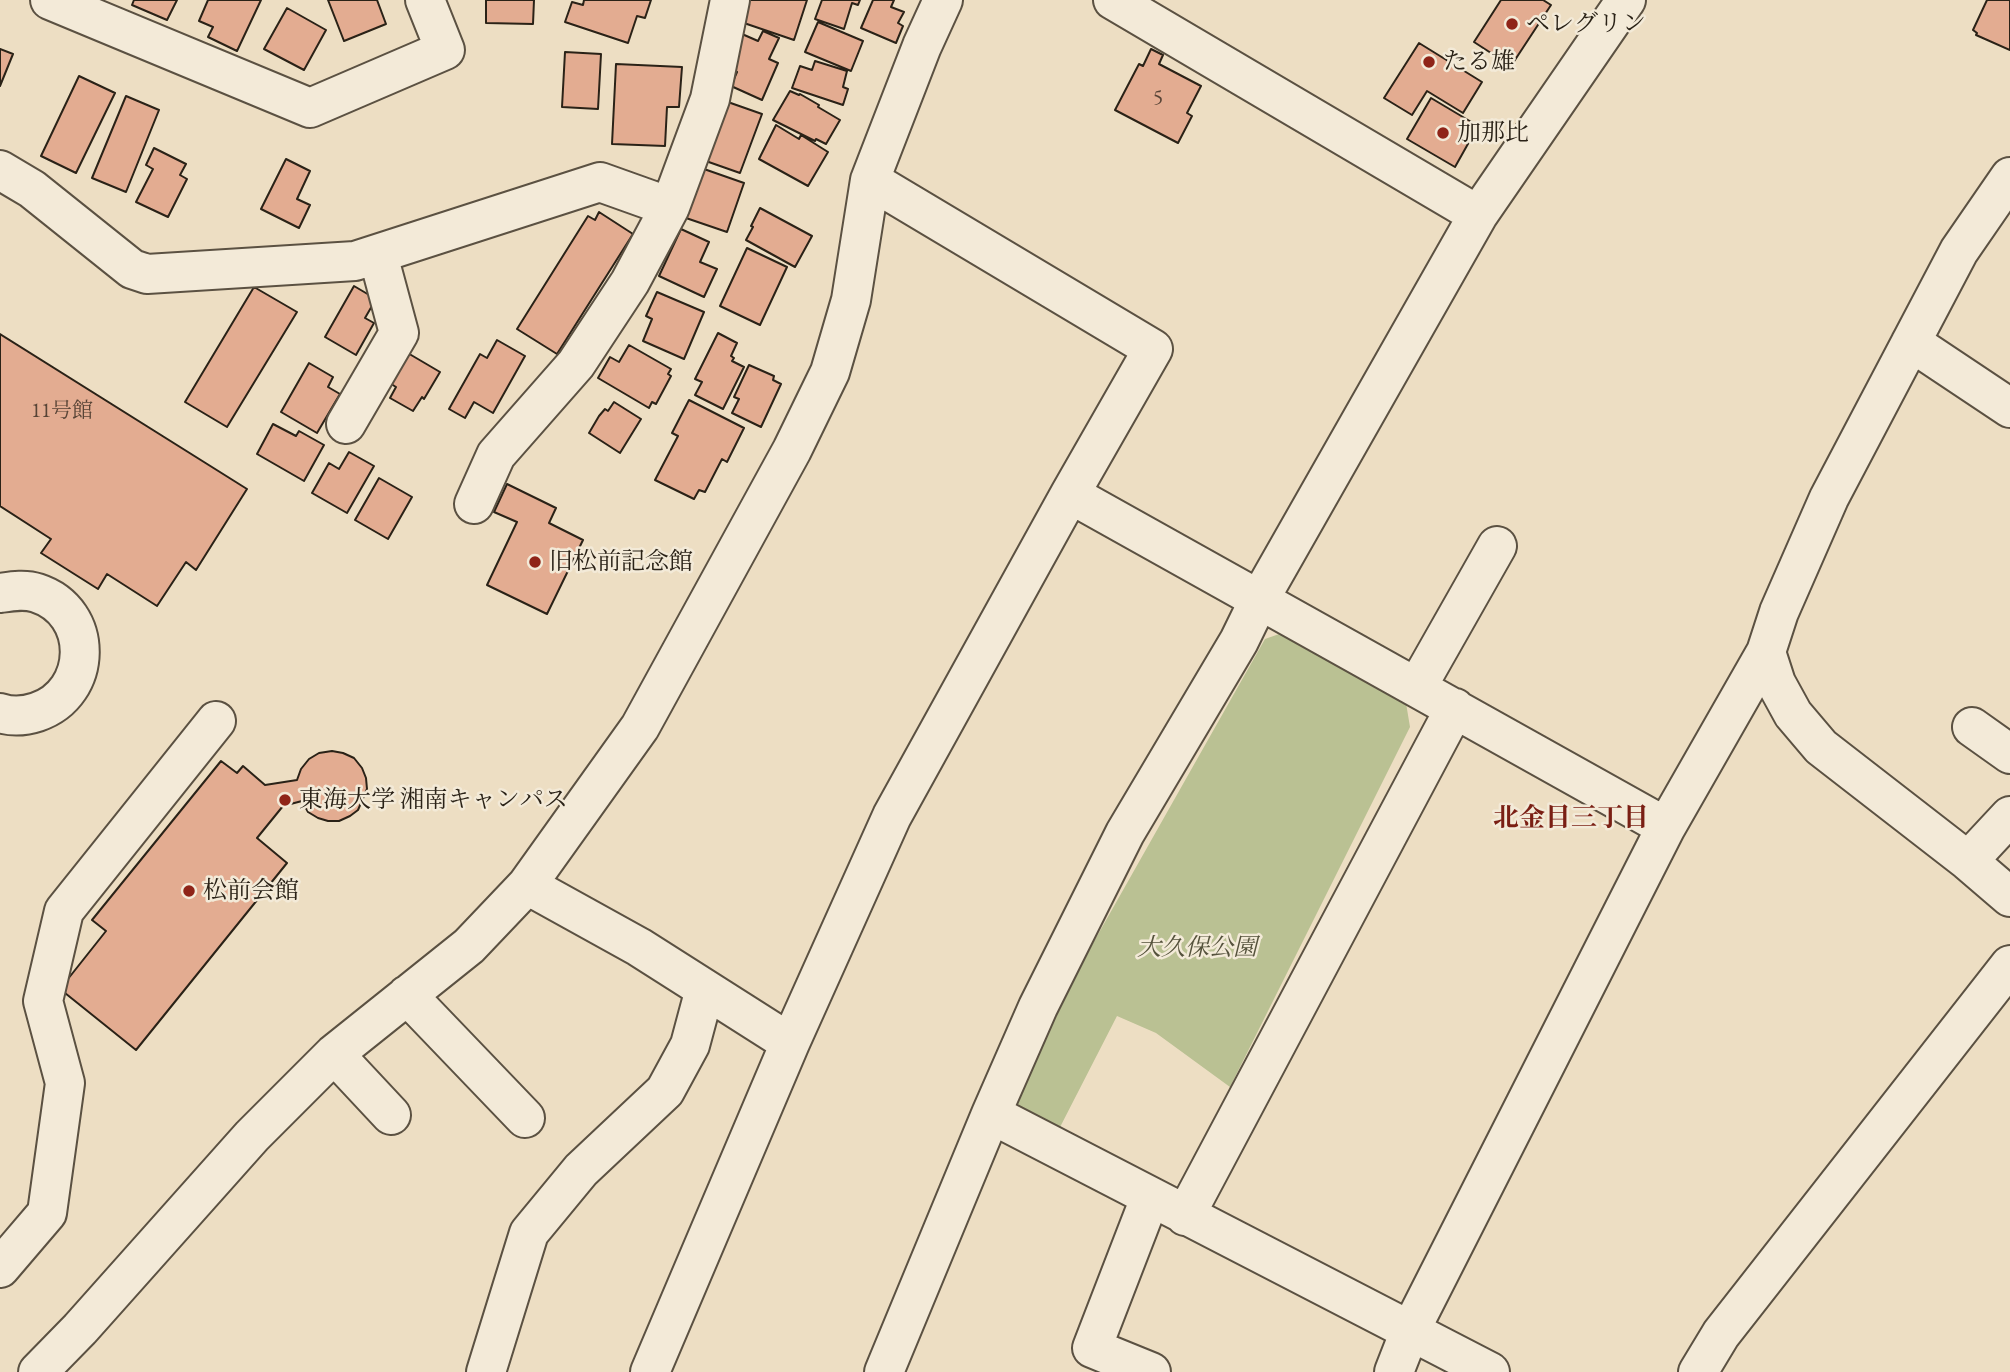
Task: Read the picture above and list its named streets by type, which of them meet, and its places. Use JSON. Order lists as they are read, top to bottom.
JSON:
{
  "districts": ["北金目三丁目"],
  "parks": ["大久保公園"],
  "places": [
    "ペレグリン",
    "たる雄",
    "加那比",
    "旧松前記念館",
    "東海大学 湘南キャンパス",
    "松前会館"
  ],
  "house_numbers": ["5", "11号館"]
}
